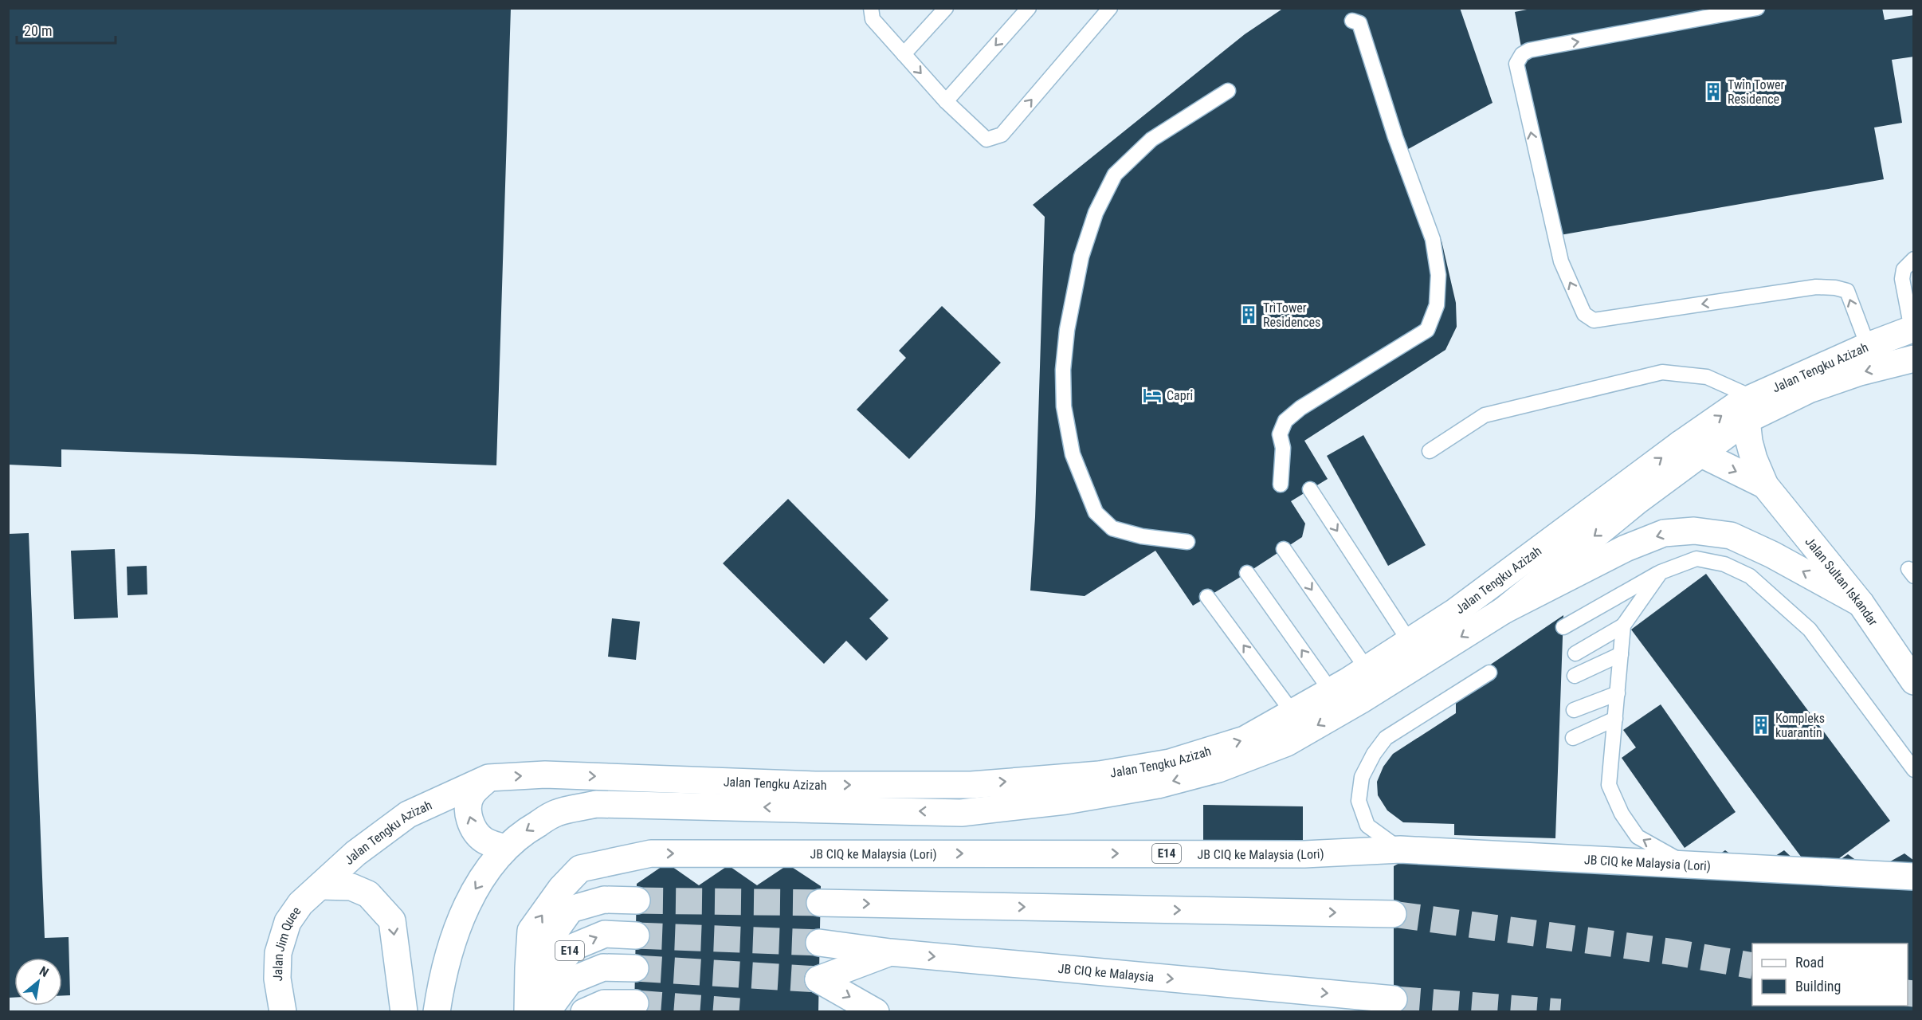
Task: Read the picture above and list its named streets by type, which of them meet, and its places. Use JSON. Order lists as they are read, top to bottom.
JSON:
{
  "streets": {
    "main road": [
      "Jalan Tengku Azizah",
      "Jalan Sultan Iskandar",
      "JB CIQ ke Malaysia (Lori)",
      "E14",
      "Jalan Jim Quee",
      "JB CIQ ke Malaysia"
    ]
  },
  "crossings": [
    ["Jalan Tengku Azizah", "Jalan Sultan Iskandar"],
    ["Jalan Tengku Azizah", "Jalan Jim Quee"],
    ["JB CIQ ke Malaysia (Lori)", "E14"]
  ],
  "places": {
    "building": ["Twin Tower Residence", "TriTower Residences", "Kompleks kuarantin"],
    "hotel": ["Capri"]
  },
  "legend": ["Road", "Building"],
  "scale_bar": "20 m",
  "north": "top right"
}
